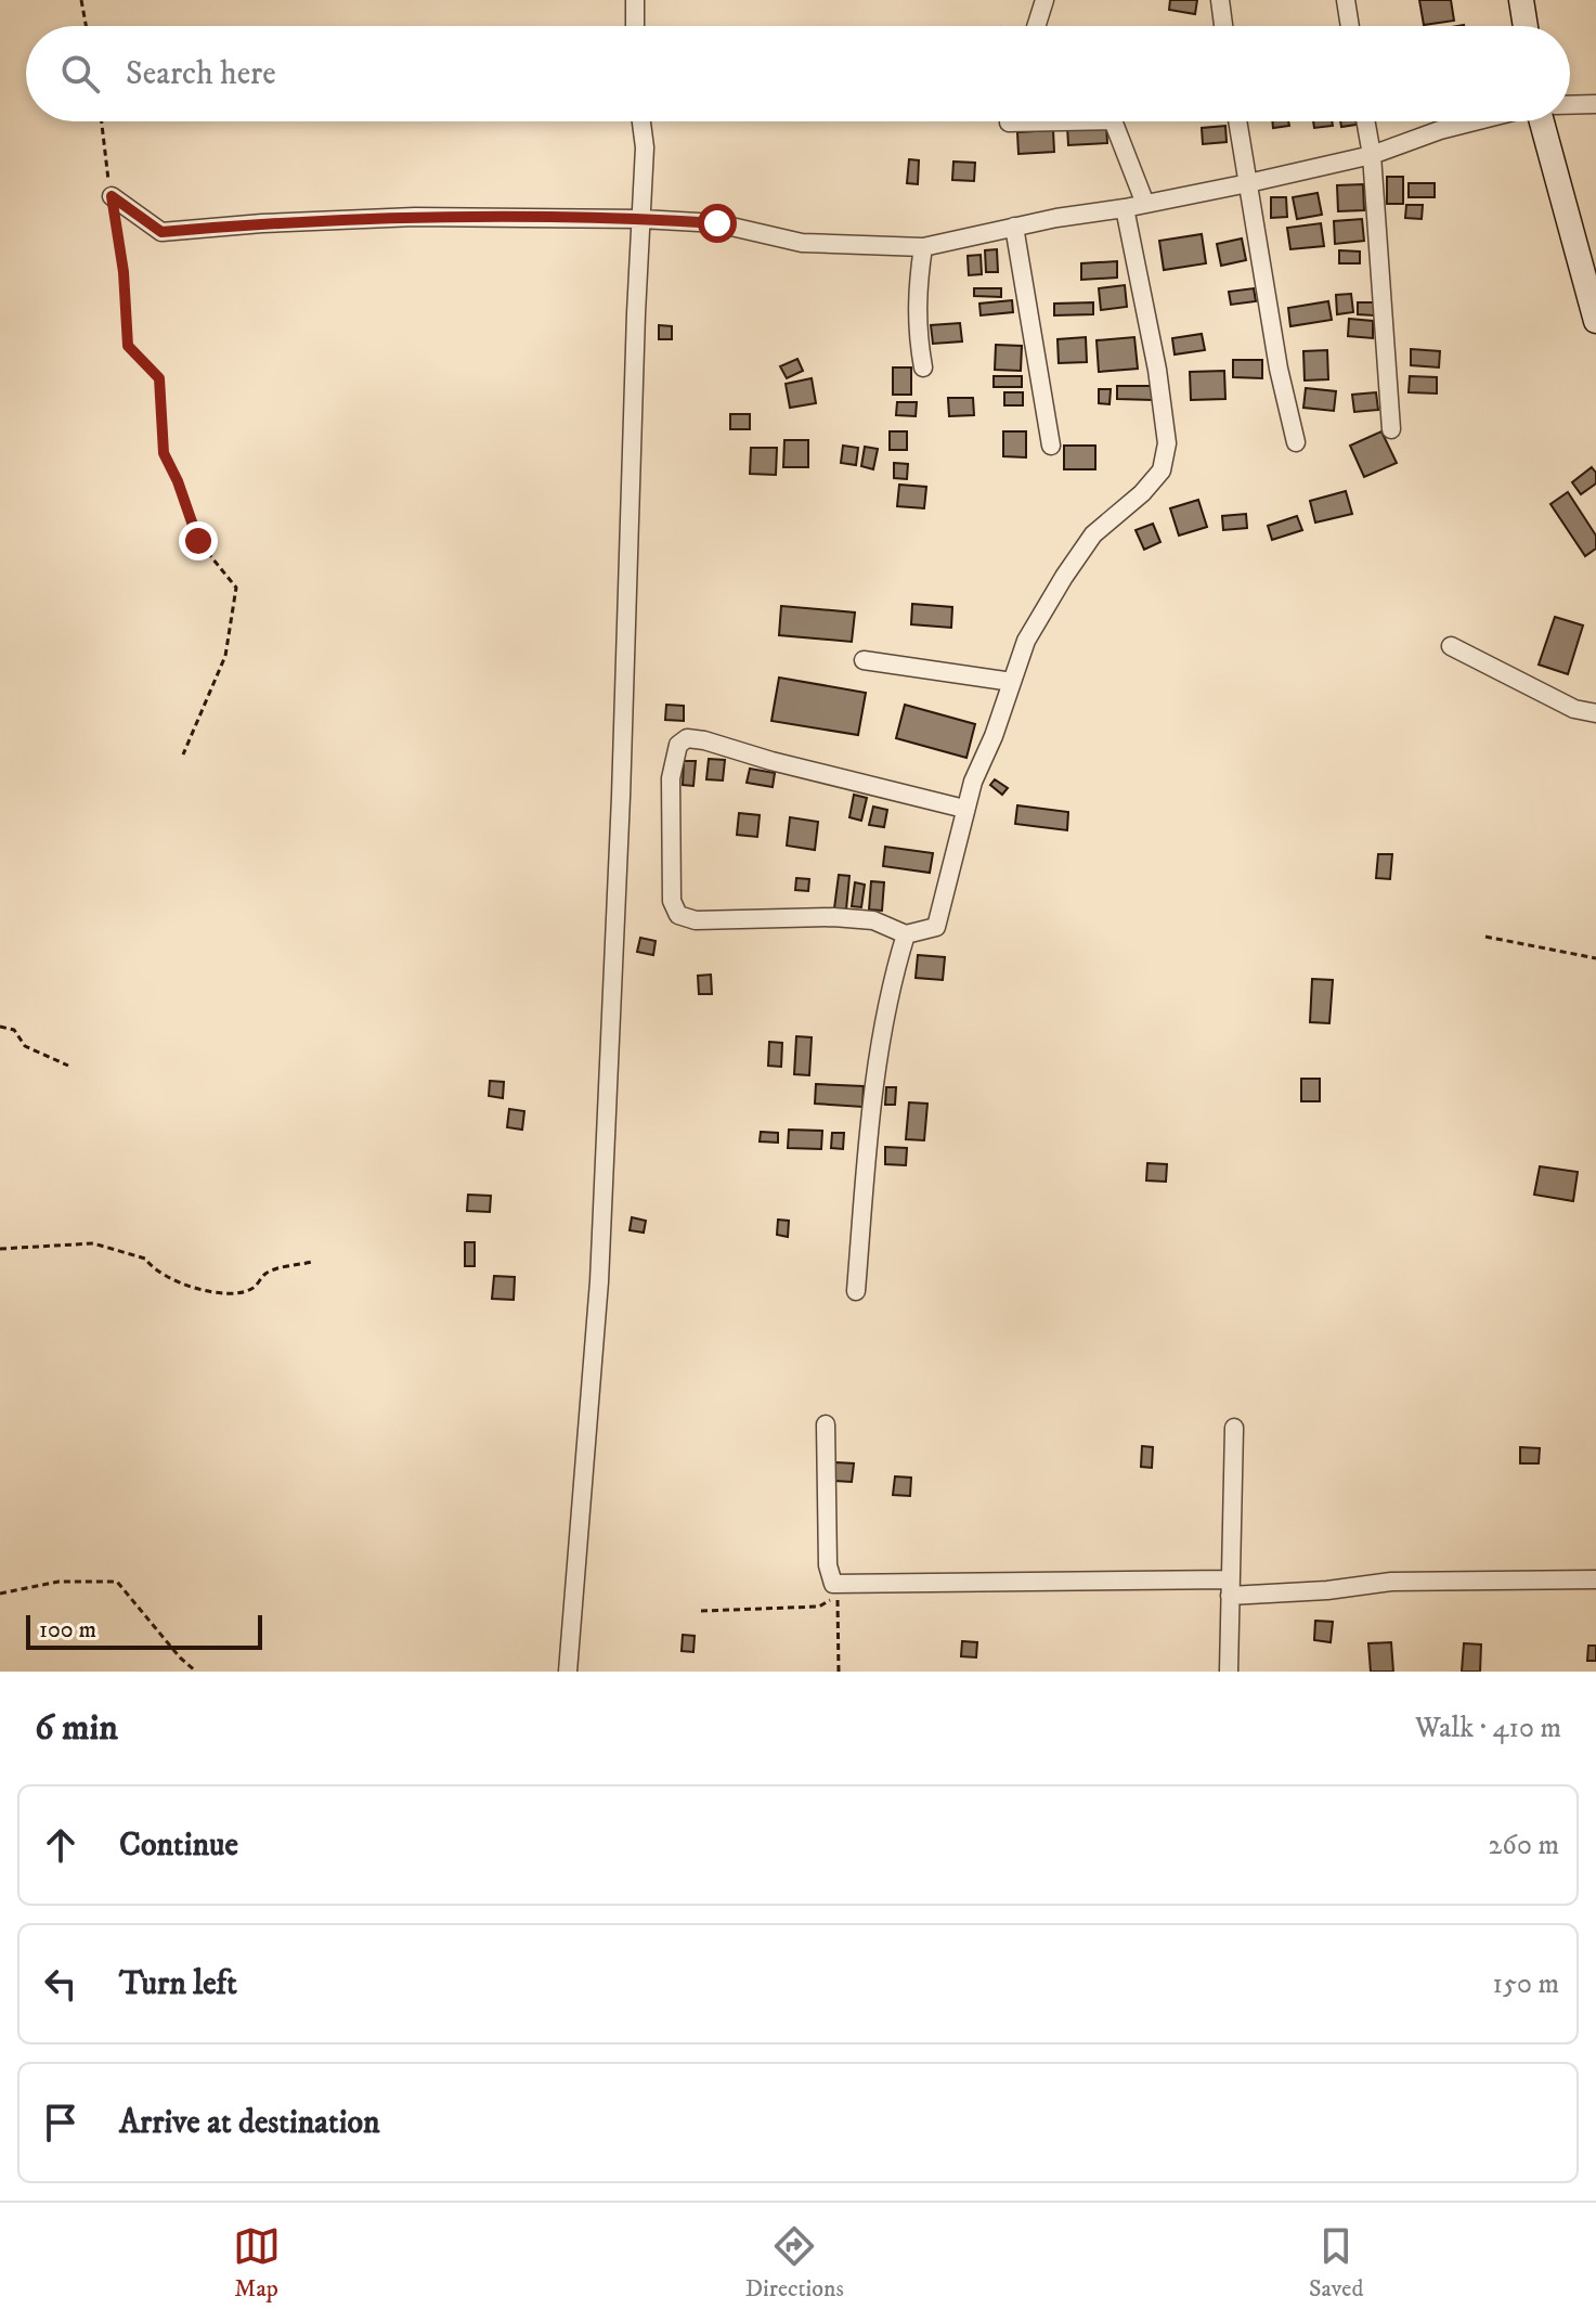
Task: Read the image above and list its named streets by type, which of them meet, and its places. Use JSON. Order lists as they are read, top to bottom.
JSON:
{
  "scale_bar": "100 m",
  "page": {
    "search": "Search here",
    "scale": "100 m",
    "heading": ["6 min", "Walk · 410 m"],
    "list": [
      ["Continue", "260 m"],
      ["Turn left", "150 m"],
      "Arrive at destination"
    ],
    "nav": ["Map", "Directions", "Saved"]
  }
}
